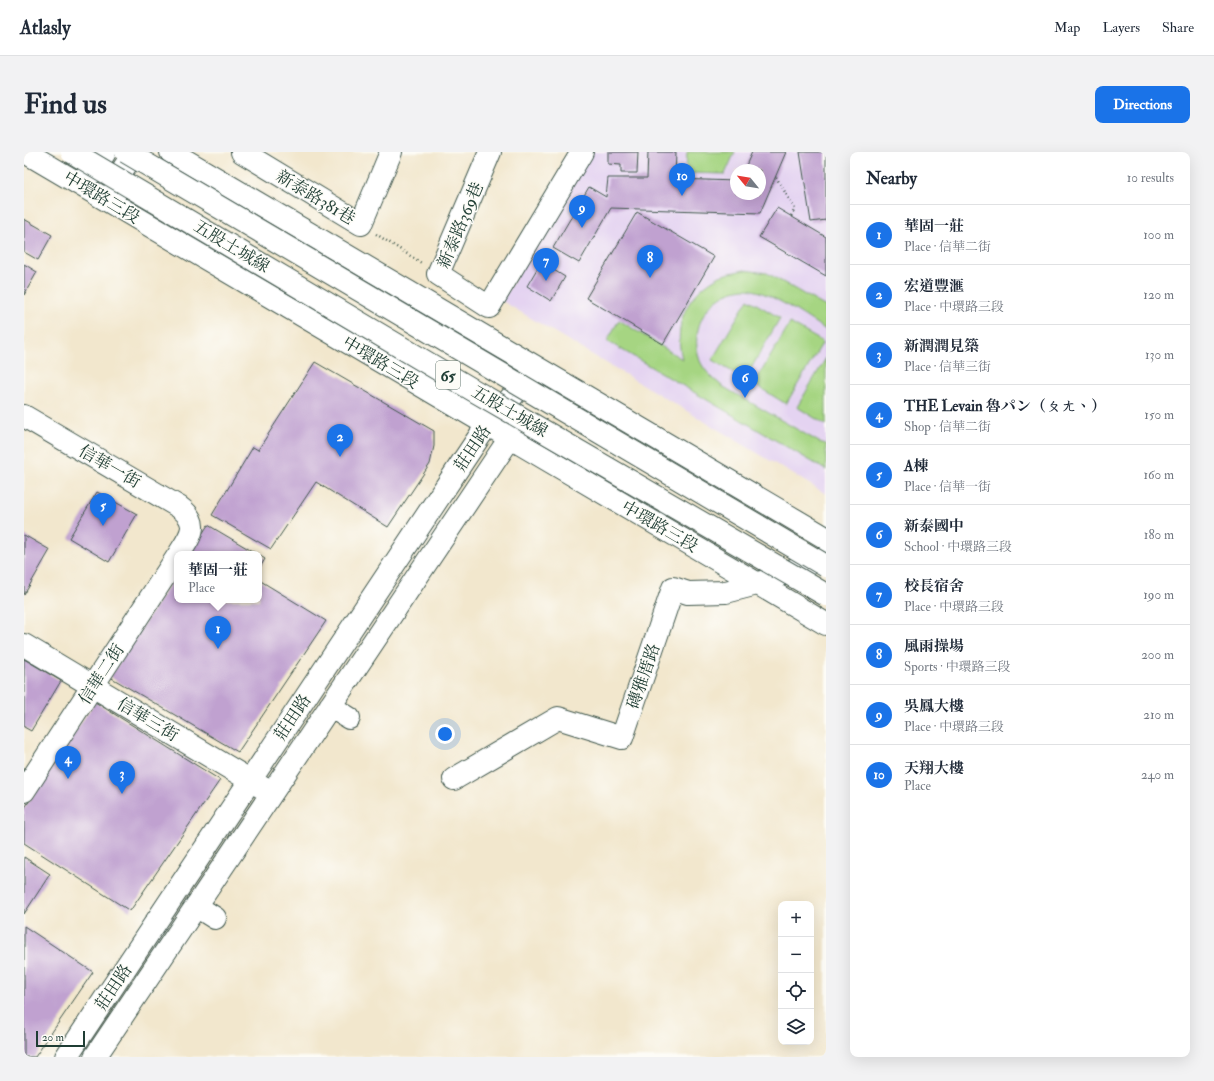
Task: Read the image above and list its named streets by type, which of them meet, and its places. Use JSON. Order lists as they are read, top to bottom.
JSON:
{
  "streets": {
    "main road": [
      "中環路三段",
      "新泰路381巷",
      "新泰路369巷",
      "五股土城線",
      "65",
      "莊田路",
      "信華一街",
      "信華二街",
      "磚雅厝路",
      "信華三街"
    ]
  },
  "crossings": [
    ["中環路三段", "莊田路"],
    ["中環路三段", "磚雅厝路"],
    ["莊田路", "信華三街"],
    ["信華二街", "信華三街"]
  ],
  "scale_bar": "20 m",
  "north": "top left",
  "page": {
    "header": "Atlasly",
    "nav": ["Map", "Layers", "Share"],
    "buttons": "Directions",
    "title": "Find us",
    "heading": ["Nearby", "10 results"],
    "pins": [
      "10",
      "9",
      "8",
      "7",
      "6",
      "2",
      "5",
      "1",
      "4",
      "3"
    ],
    "list": [
      {
        "mark": "1",
        "name": "華固一莊",
        "note": "Place · 信華二街",
        "value": "100 m"
      },
      {
        "mark": "2",
        "name": "宏道豐滙",
        "note": "Place · 中環路三段",
        "value": "120 m"
      },
      {
        "mark": "3",
        "name": "新潤潤見築",
        "note": "Place · 信華三街",
        "value": "130 m"
      },
      {
        "mark": "4",
        "name": "THE Levain 魯パン（ㄆㄤ、）",
        "note": "Shop · 信華二街",
        "value": "150 m"
      },
      {
        "mark": "5",
        "name": "A棟",
        "note": "Place · 信華一街",
        "value": "160 m"
      },
      {
        "mark": "6",
        "name": "新泰國中",
        "note": "School · 中環路三段",
        "value": "180 m"
      },
      {
        "mark": "7",
        "name": "校長宿舍",
        "note": "Place · 中環路三段",
        "value": "190 m"
      },
      {
        "mark": "8",
        "name": "風雨操場",
        "note": "Sports · 中環路三段",
        "value": "200 m"
      },
      {
        "mark": "9",
        "name": "吳鳳大樓",
        "note": "Place · 中環路三段",
        "value": "210 m"
      },
      {
        "mark": "10",
        "name": "天翔大樓",
        "note": "Place",
        "value": "240 m"
      }
    ],
    "popup": ["華固一莊", "Place"],
    "map_buttons": ["+", "−"],
    "scale": "20 m"
  }
}
